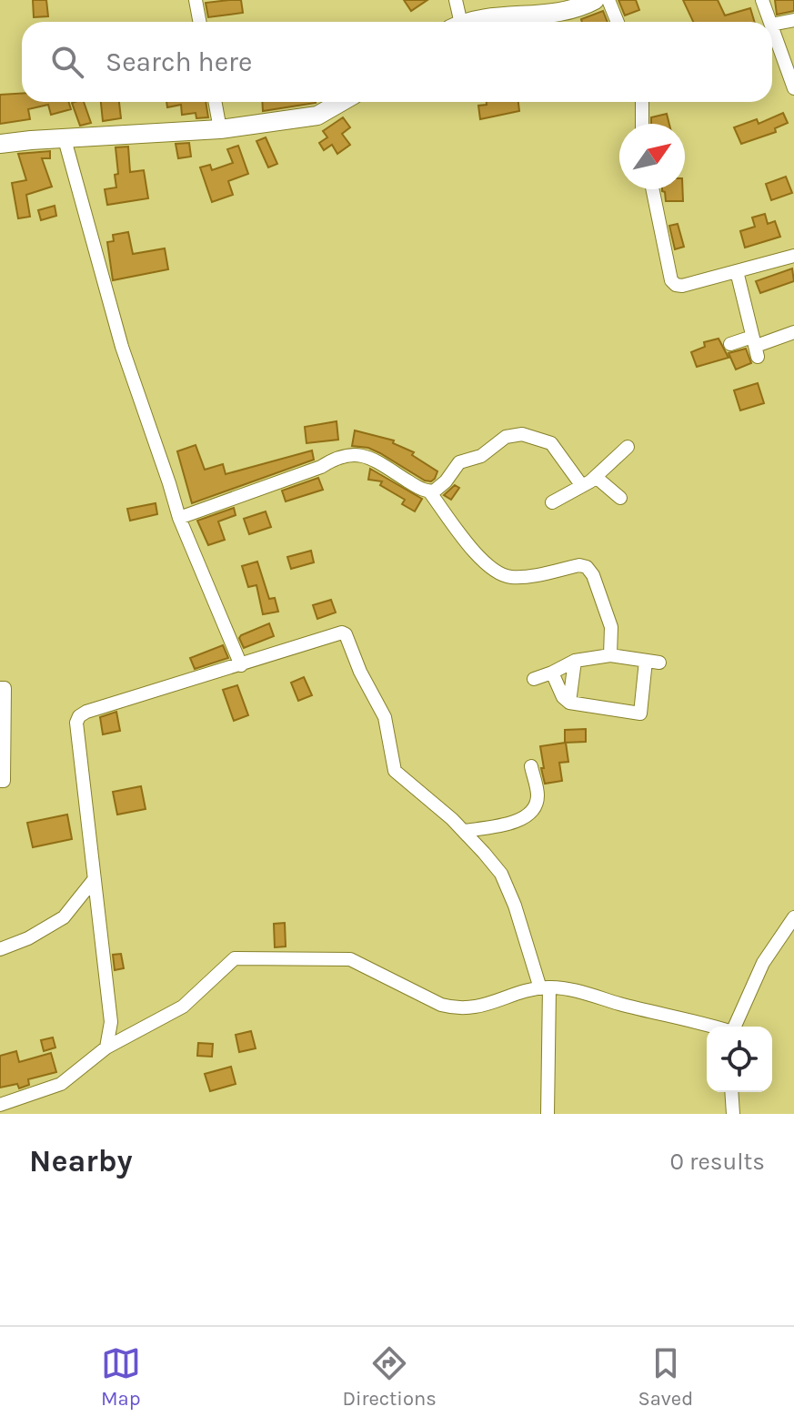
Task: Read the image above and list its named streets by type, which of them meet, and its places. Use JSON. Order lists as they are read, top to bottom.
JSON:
{
  "north": "top right",
  "page": {
    "search": "Search here",
    "heading": ["Nearby", "0 results"],
    "nav": ["Map", "Directions", "Saved"]
  }
}
